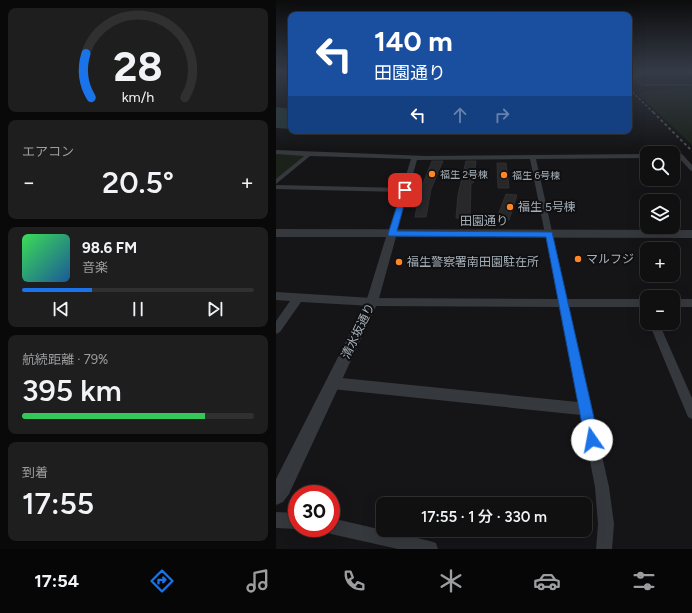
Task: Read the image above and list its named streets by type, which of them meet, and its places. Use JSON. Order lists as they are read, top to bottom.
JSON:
{
  "streets": {
    "street": ["田園通り", "清水坂通り"]
  },
  "crossings": [
    ["田園通り", "清水坂通り"]
  ],
  "places": [
    "福生 2号棟",
    "福生 6号棟",
    "福生 5号棟",
    "マルフジ",
    "福生警察署南田園駐在所"
  ],
  "page": {
    "turn": ["140 m", "田園通り"],
    "tile": [
      "エアコン",
      ["航続距離 · 79%", "395 km"],
      ["到着", "17:55"]
    ],
    "map_buttons": ["+", "−"],
    "heat": ["−", "20.5°", "+"],
    "song": ["98.6 FM", "音楽"],
    "limit": "30",
    "trip": "17:55 · 1 分 · 330 m",
    "tabs": "17:54",
    "gauge": ["28", "km/h"]
  }
}
